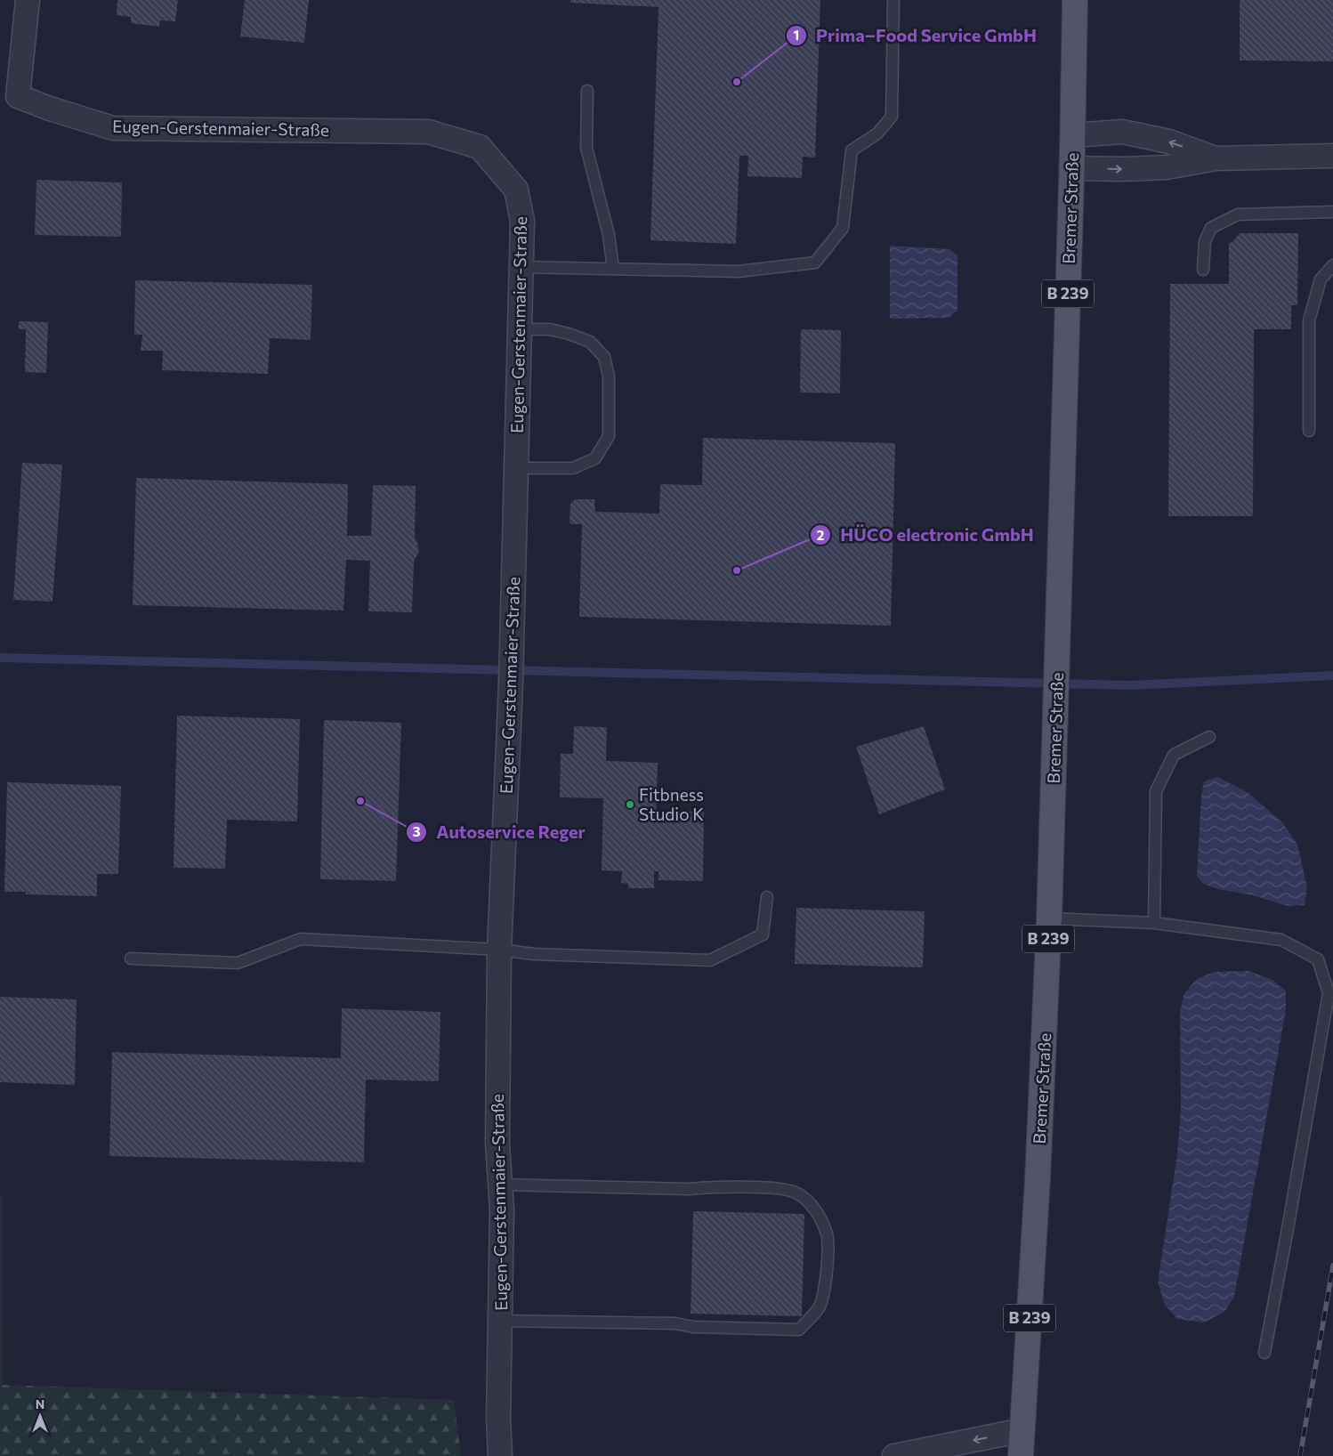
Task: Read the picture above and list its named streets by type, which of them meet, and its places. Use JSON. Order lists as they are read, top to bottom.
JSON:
{
  "streets": {
    "main road": ["Bremer Straße", "B 239"],
    "street": ["Eugen-Gerstenmaier-Straße"]
  },
  "places": [
    "Prima–Food Service GmbH",
    "HÜCO electronic GmbH",
    "Autoservice Reger",
    "Fitbness Studio K"
  ],
  "north": "top"
}
